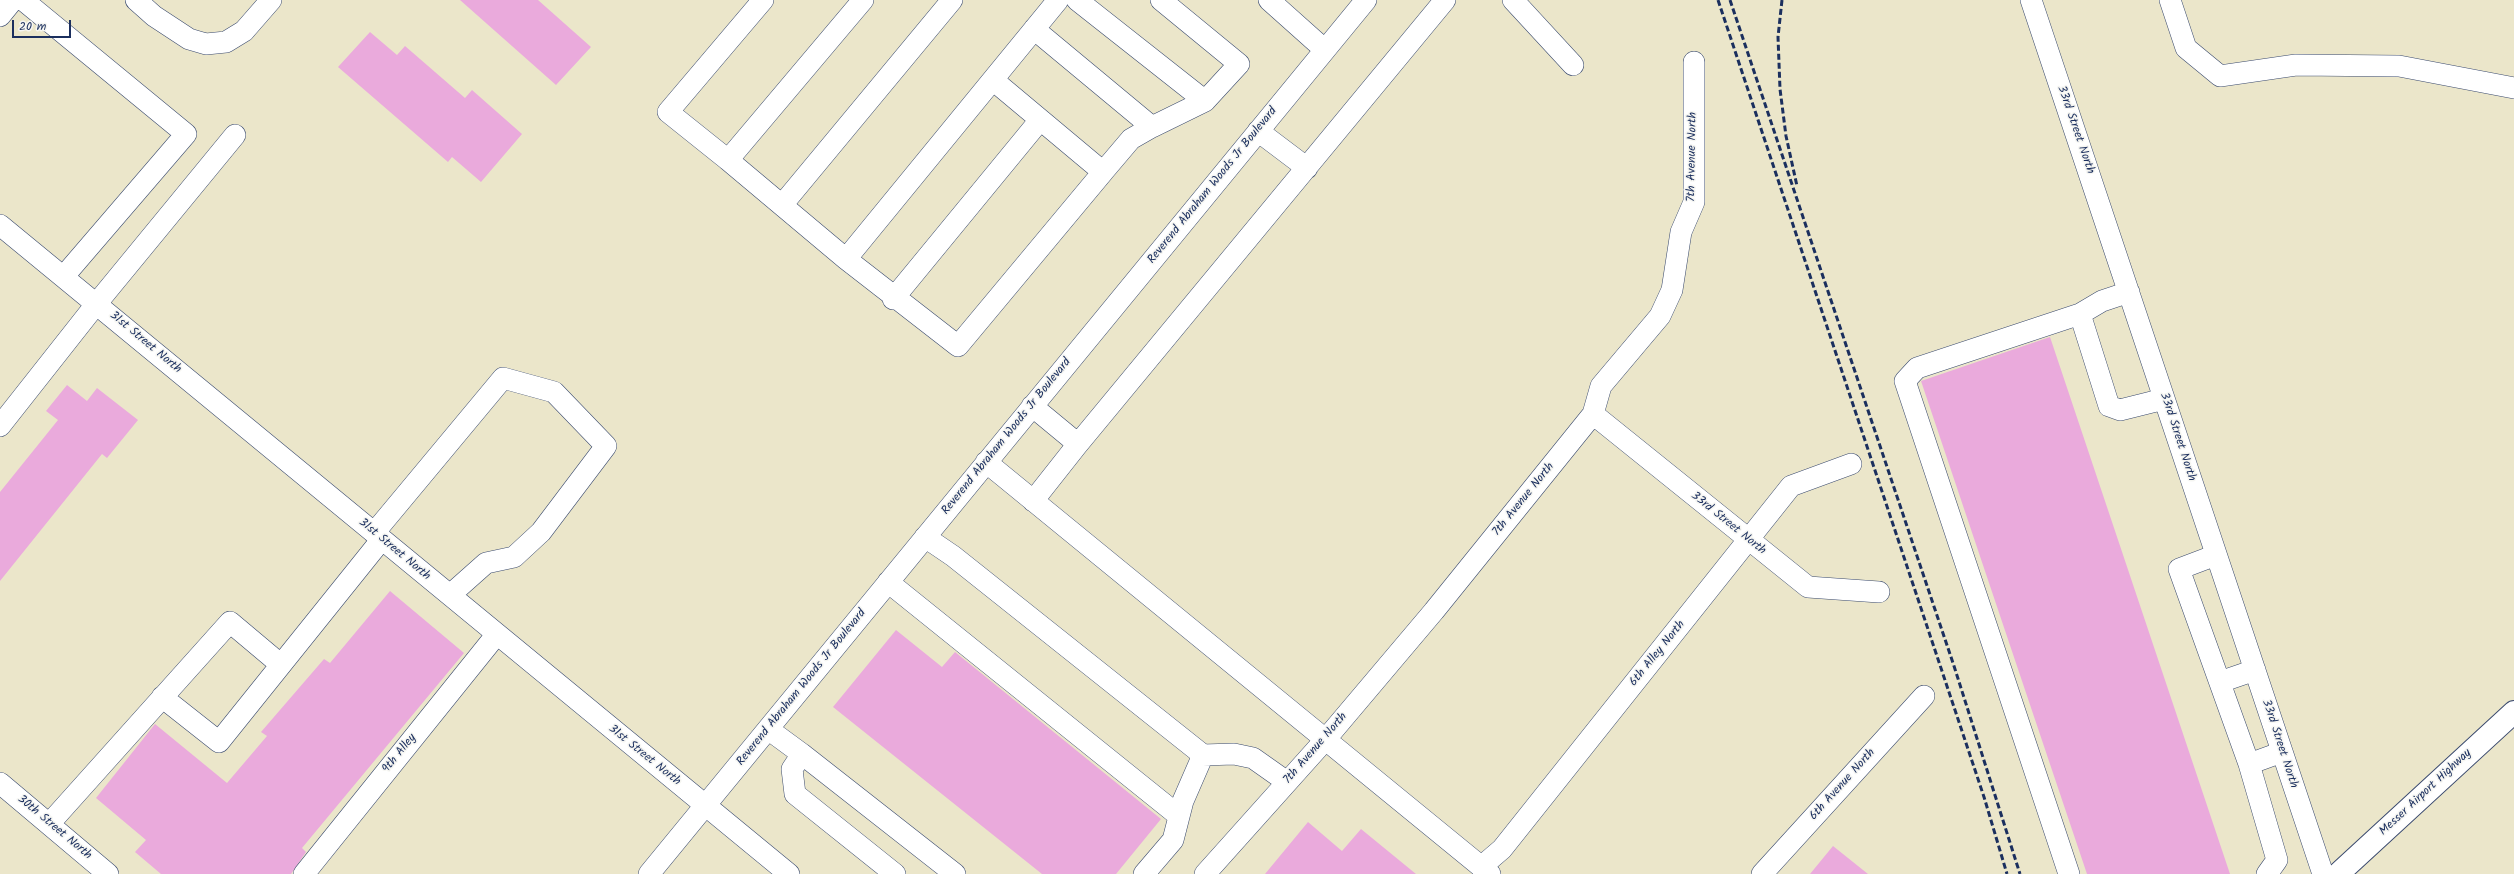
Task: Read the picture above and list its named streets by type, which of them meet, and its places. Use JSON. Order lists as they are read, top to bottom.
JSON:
{
  "streets": {
    "main road": ["Messer Airport Highway"],
    "street": [
      "33rd Street North",
      "7th Avenue North",
      "Reverend Abraham Woods Jr Boulevard",
      "31st Street North",
      "6th Alley North",
      "9th Alley",
      "6th Avenue North",
      "30th Street North"
    ]
  },
  "crossings": [
    ["33rd Street North", "7th Avenue North"],
    ["33rd Street North", "6th Alley North"],
    ["Reverend Abraham Woods Jr Boulevard", "31st Street North"],
    ["31st Street North", "9th Alley"]
  ],
  "scale_bar": "20 m"
}
